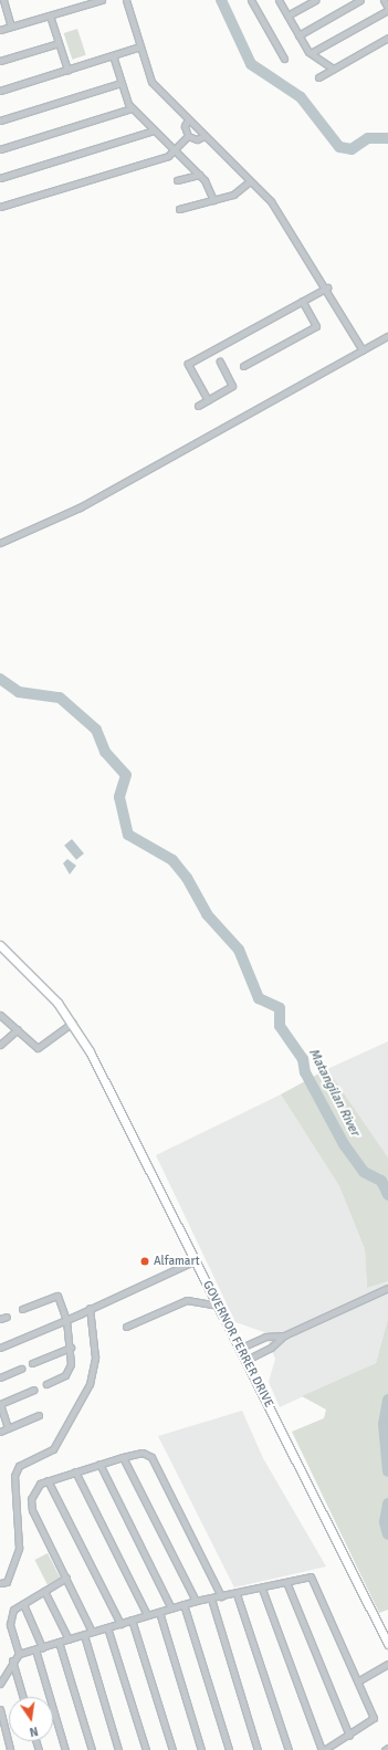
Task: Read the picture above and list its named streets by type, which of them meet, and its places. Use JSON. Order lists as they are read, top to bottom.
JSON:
{
  "streets": {
    "main road": ["GOVERNOR FERRER DRIVE"]
  },
  "water": ["Matangilan River"],
  "places": ["Alfamart"],
  "north": "bottom"
}
